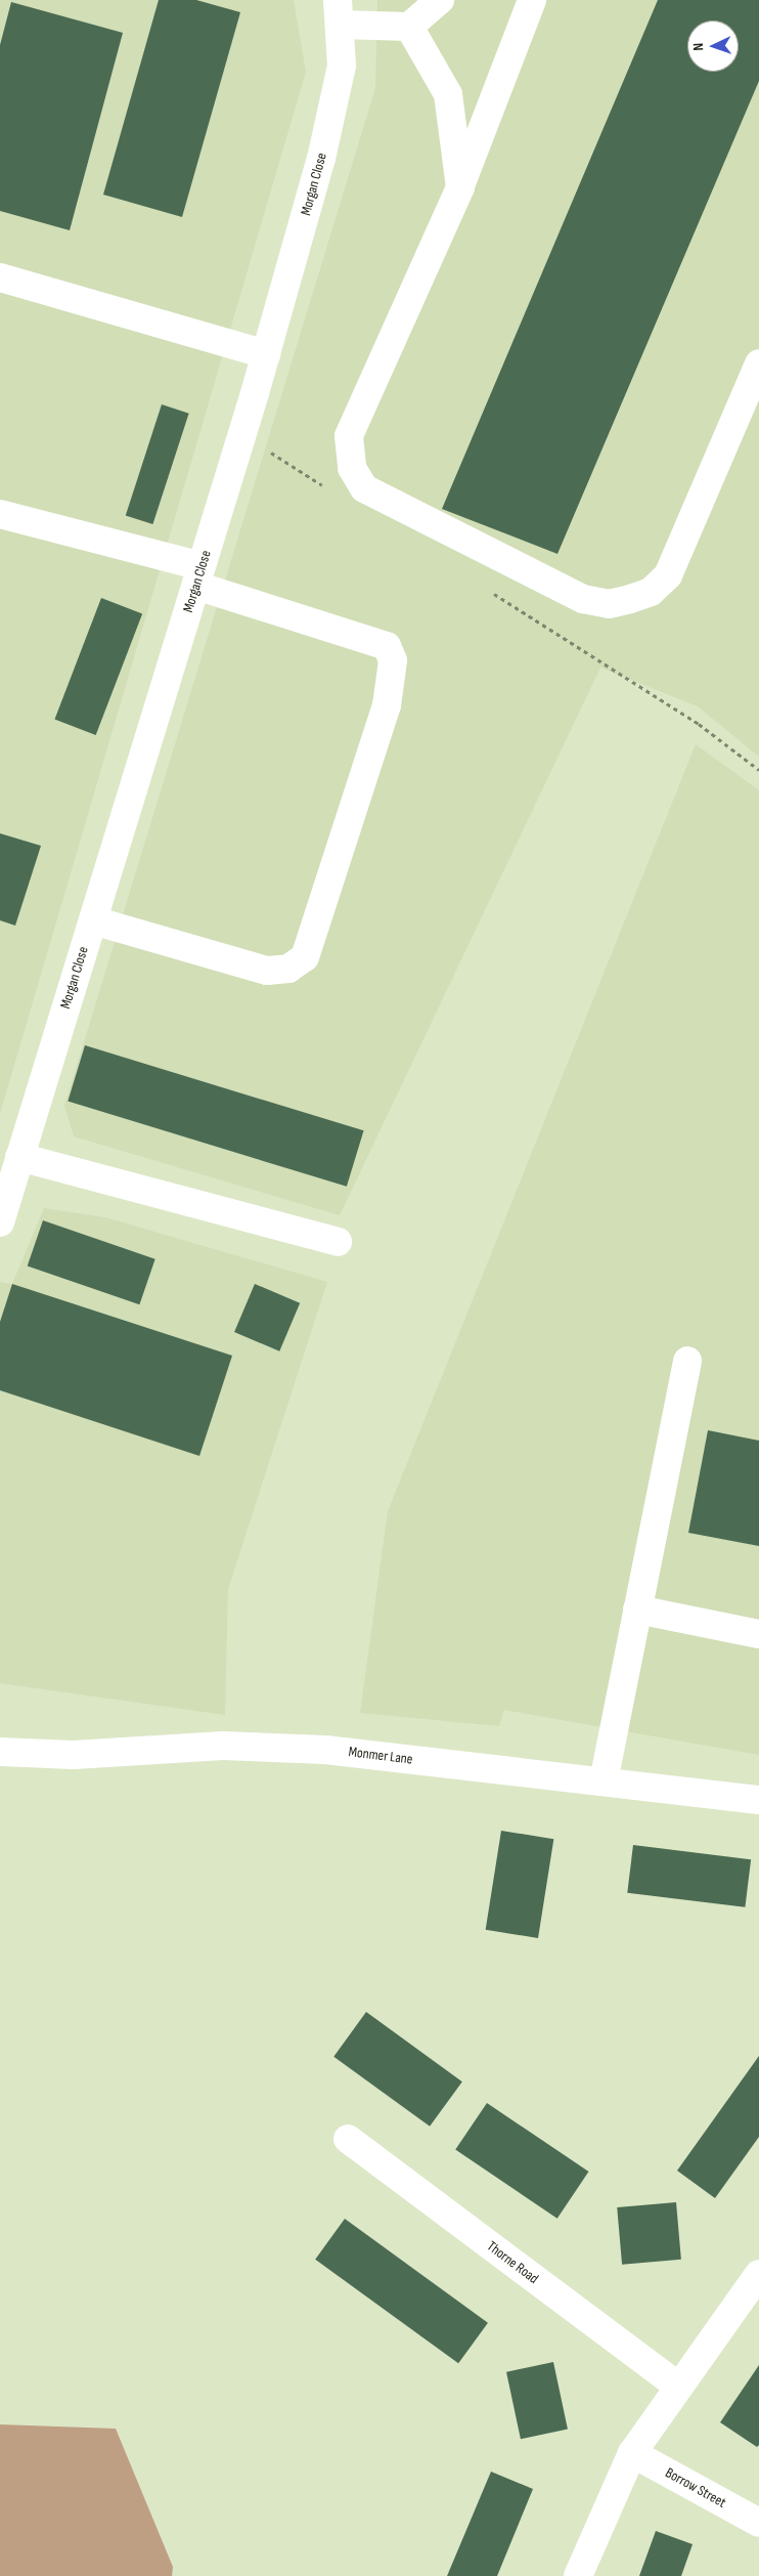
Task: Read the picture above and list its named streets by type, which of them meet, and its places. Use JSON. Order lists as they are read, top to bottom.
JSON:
{
  "streets": {
    "street": [
      "Morgan Close",
      "Monmer Lane",
      "Thorne Road",
      "Borrow Street"
    ]
  },
  "north": "left"
}
